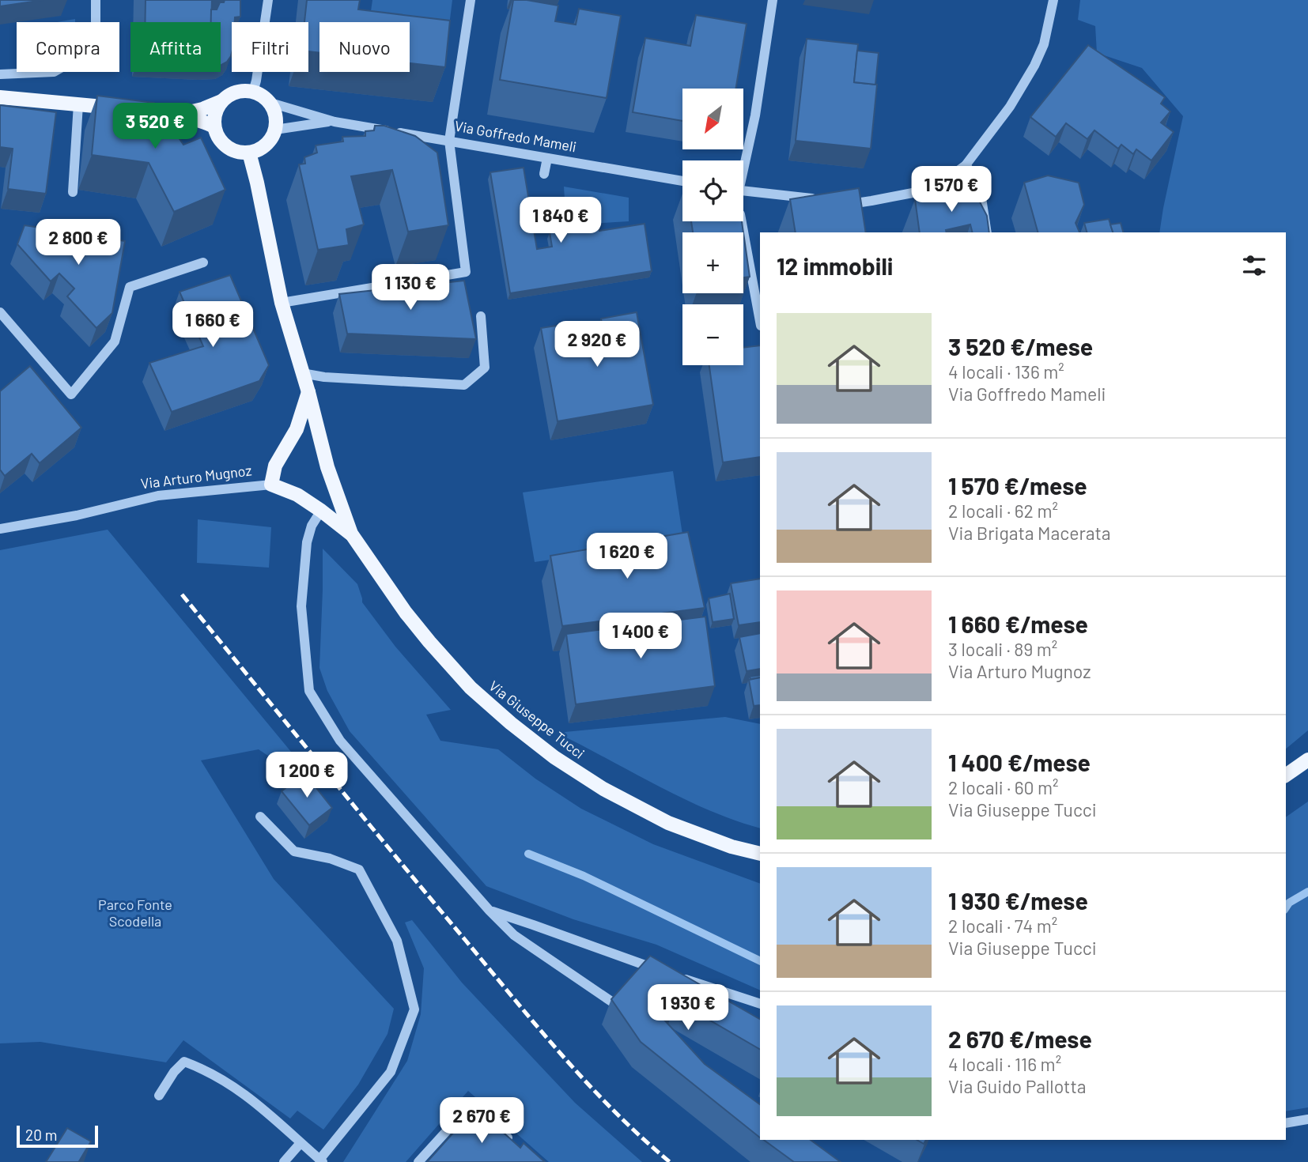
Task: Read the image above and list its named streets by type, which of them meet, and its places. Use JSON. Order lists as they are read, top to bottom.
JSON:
{
  "streets": {
    "main road": ["Via Arturo Mugnoz", "Via Giuseppe Tucci"],
    "street": ["Via Goffredo Mameli"]
  },
  "crossings": [
    ["Via Arturo Mugnoz", "Via Giuseppe Tucci"]
  ],
  "parks": ["Parco Fonte Scodella"],
  "scale_bar": "20 m",
  "north": "bottom left",
  "page": {
    "chip": [
      "Compra",
      "Affitta",
      "Filtri",
      "Nuovo"
    ],
    "map_buttons": ["+", "−"],
    "price": [
      "3 520 €",
      "1 570 €",
      "1 840 €",
      "2 800 €",
      "1 130 €",
      "1 660 €",
      "2 920 €",
      "1 620 €",
      "1 400 €",
      "1 200 €",
      "1 930 €",
      "2 670 €"
    ],
    "heading": "12 immobili",
    "list": [
      {
        "name": "3 520 €/mese",
        "note": "4 locali · 136 m² · Via Goffredo Mameli"
      },
      {
        "name": "1 570 €/mese",
        "note": "2 locali · 62 m² · Via Brigata Macerata"
      },
      {
        "name": "1 660 €/mese",
        "note": "3 locali · 89 m² · Via Arturo Mugnoz"
      },
      {
        "name": "1 400 €/mese",
        "note": "2 locali · 60 m² · Via Giuseppe Tucci"
      },
      {
        "name": "1 930 €/mese",
        "note": "2 locali · 74 m² · Via Giuseppe Tucci"
      },
      {
        "name": "2 670 €/mese",
        "note": "4 locali · 116 m² · Via Guido Pallotta"
      }
    ],
    "scale": "20 m"
  }
}
